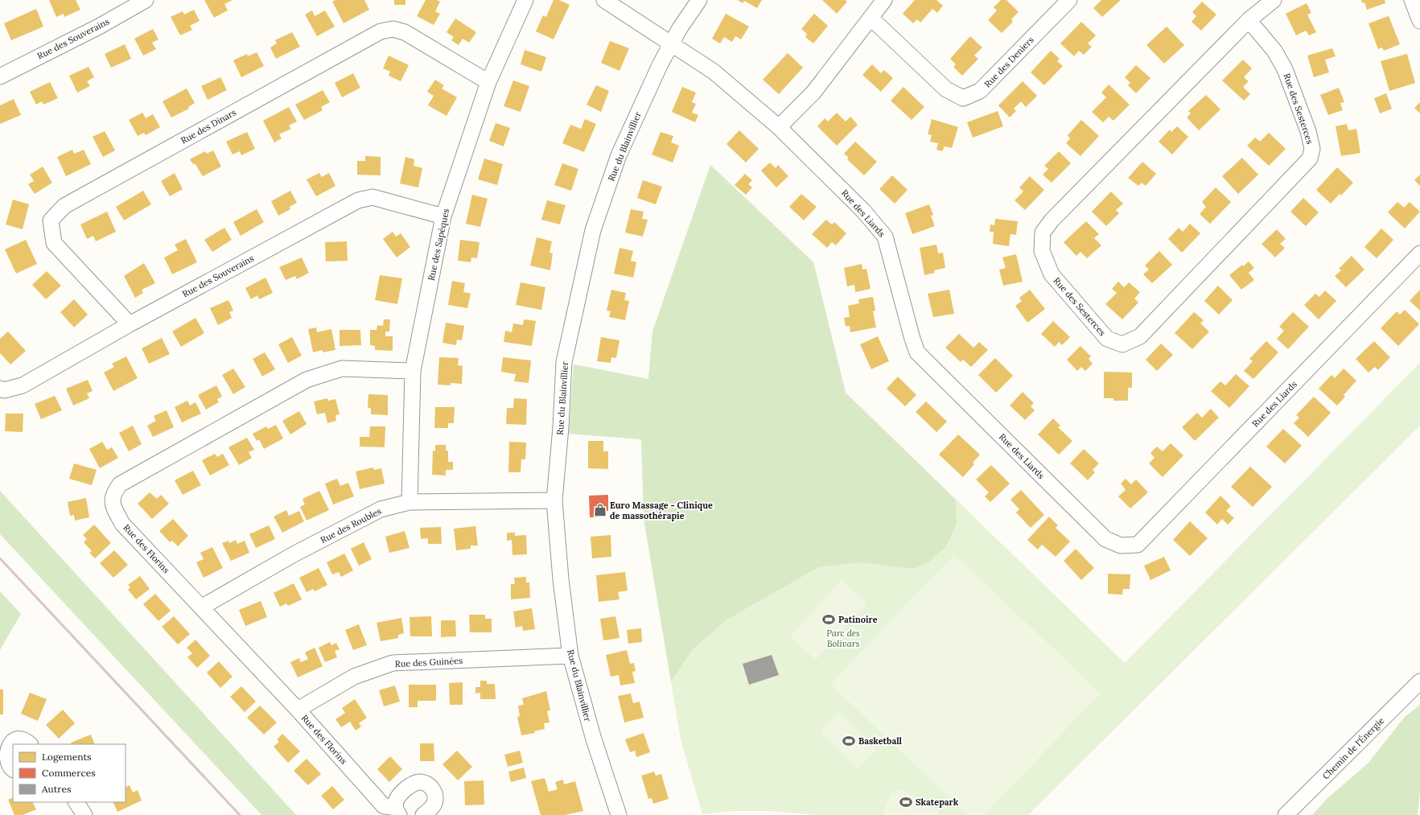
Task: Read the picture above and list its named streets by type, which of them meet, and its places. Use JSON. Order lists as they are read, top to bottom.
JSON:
{
  "streets": {
    "street": [
      "Rue des Souverains",
      "Rue des Deniers",
      "Rue des Sesterces",
      "Rue des Dinars",
      "Rue du Blainvillier",
      "Rue des Liards",
      "Rue des Sapèques",
      "Rue des Roubles",
      "Rue des Florins",
      "Rue des Guinées",
      "Chemin de l'Énergie"
    ]
  },
  "crossings": [
    ["Rue des Souverains", "Rue des Dinars"],
    ["Rue des Souverains", "Rue des Sapèques"],
    ["Rue des Dinars", "Rue des Sapèques"],
    ["Rue du Blainvillier", "Rue des Liards"],
    ["Rue du Blainvillier", "Rue des Roubles"],
    ["Rue du Blainvillier", "Rue des Guinées"],
    ["Rue des Sapèques", "Rue des Roubles"],
    ["Rue des Sapèques", "Rue des Florins"],
    ["Rue des Roubles", "Rue des Florins"],
    ["Rue des Florins", "Rue des Guinées"]
  ],
  "parks": ["Parc des Bolivars"],
  "places": {
    "shop": ["Euro Massage - Clinique de massothérapie"],
    "sports": ["Patinoire", "Basketball", "Skatepark"]
  },
  "legend": ["Logements", "Commerces", "Autres"]
}
